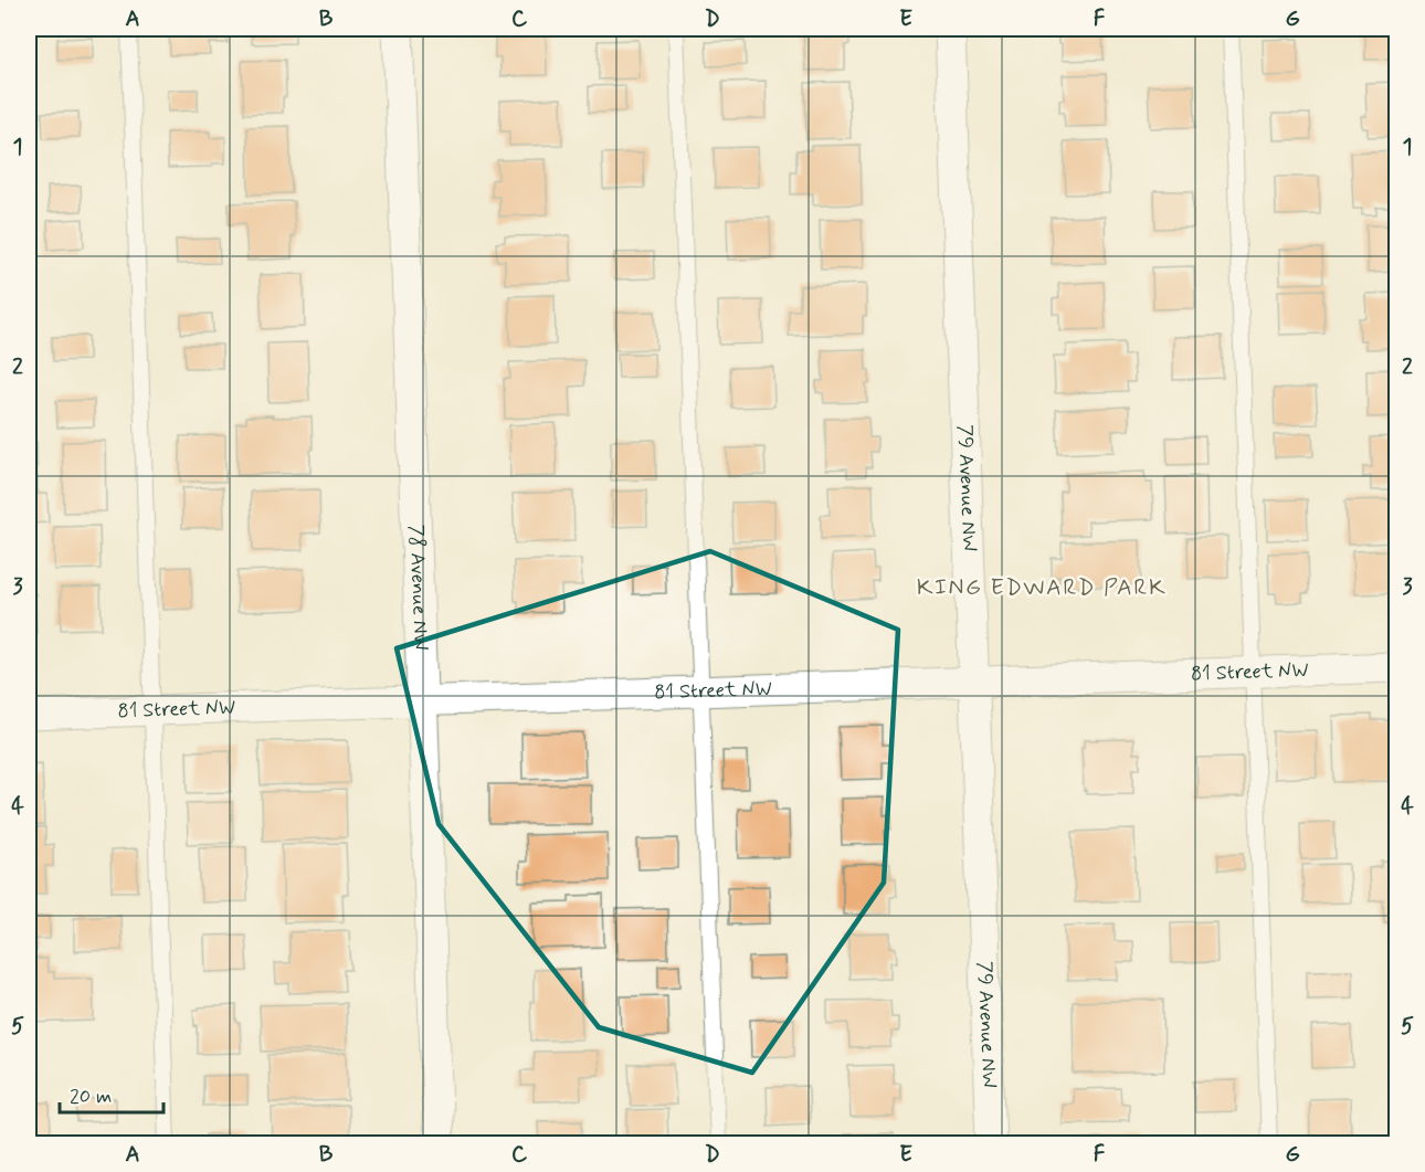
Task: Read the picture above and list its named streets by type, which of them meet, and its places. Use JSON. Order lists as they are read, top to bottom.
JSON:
{
  "streets": {
    "street": ["79 Avenue NW", "78 Avenue NW", "81 Street NW"]
  },
  "crossings": [
    ["79 Avenue NW", "81 Street NW"],
    ["78 Avenue NW", "81 Street NW"]
  ],
  "districts": ["KING EDWARD PARK"],
  "scale_bar": "20 m",
  "grid": {
    "columns": [
      "A",
      "B",
      "C",
      "D",
      "E",
      "F",
      "G"
    ],
    "rows": [
      "1",
      "2",
      "3",
      "4",
      "5"
    ]
  }
}
